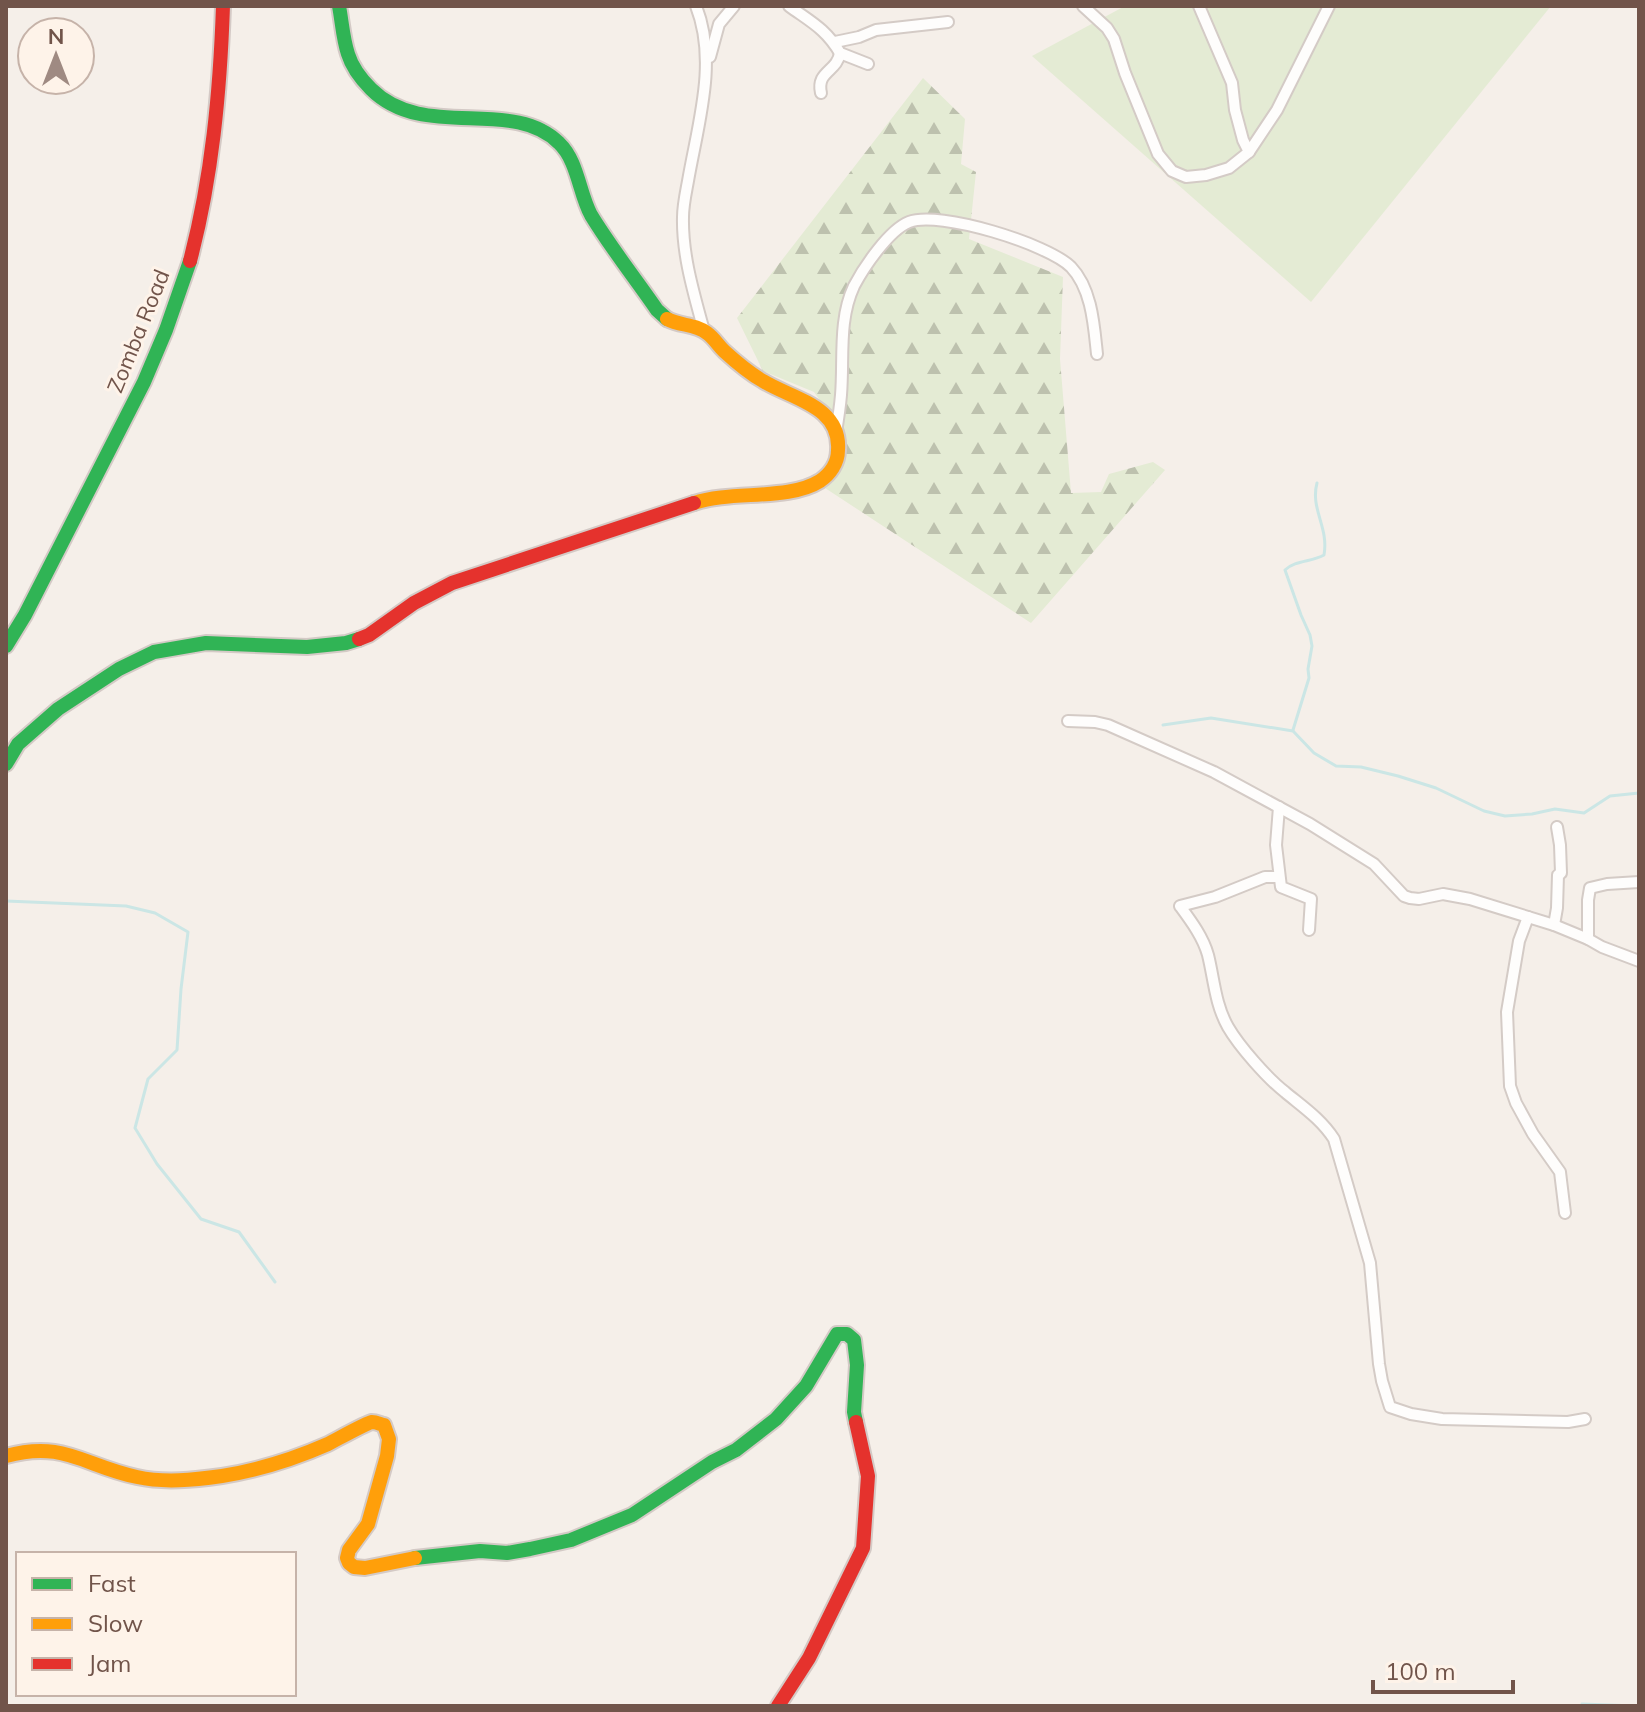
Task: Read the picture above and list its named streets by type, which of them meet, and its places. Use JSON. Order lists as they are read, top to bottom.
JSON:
{
  "streets": {
    "main road": ["Zomba Road"]
  },
  "legend": ["Fast", "Slow", "Jam"],
  "scale_bar": "100 m",
  "north": "top"
}
